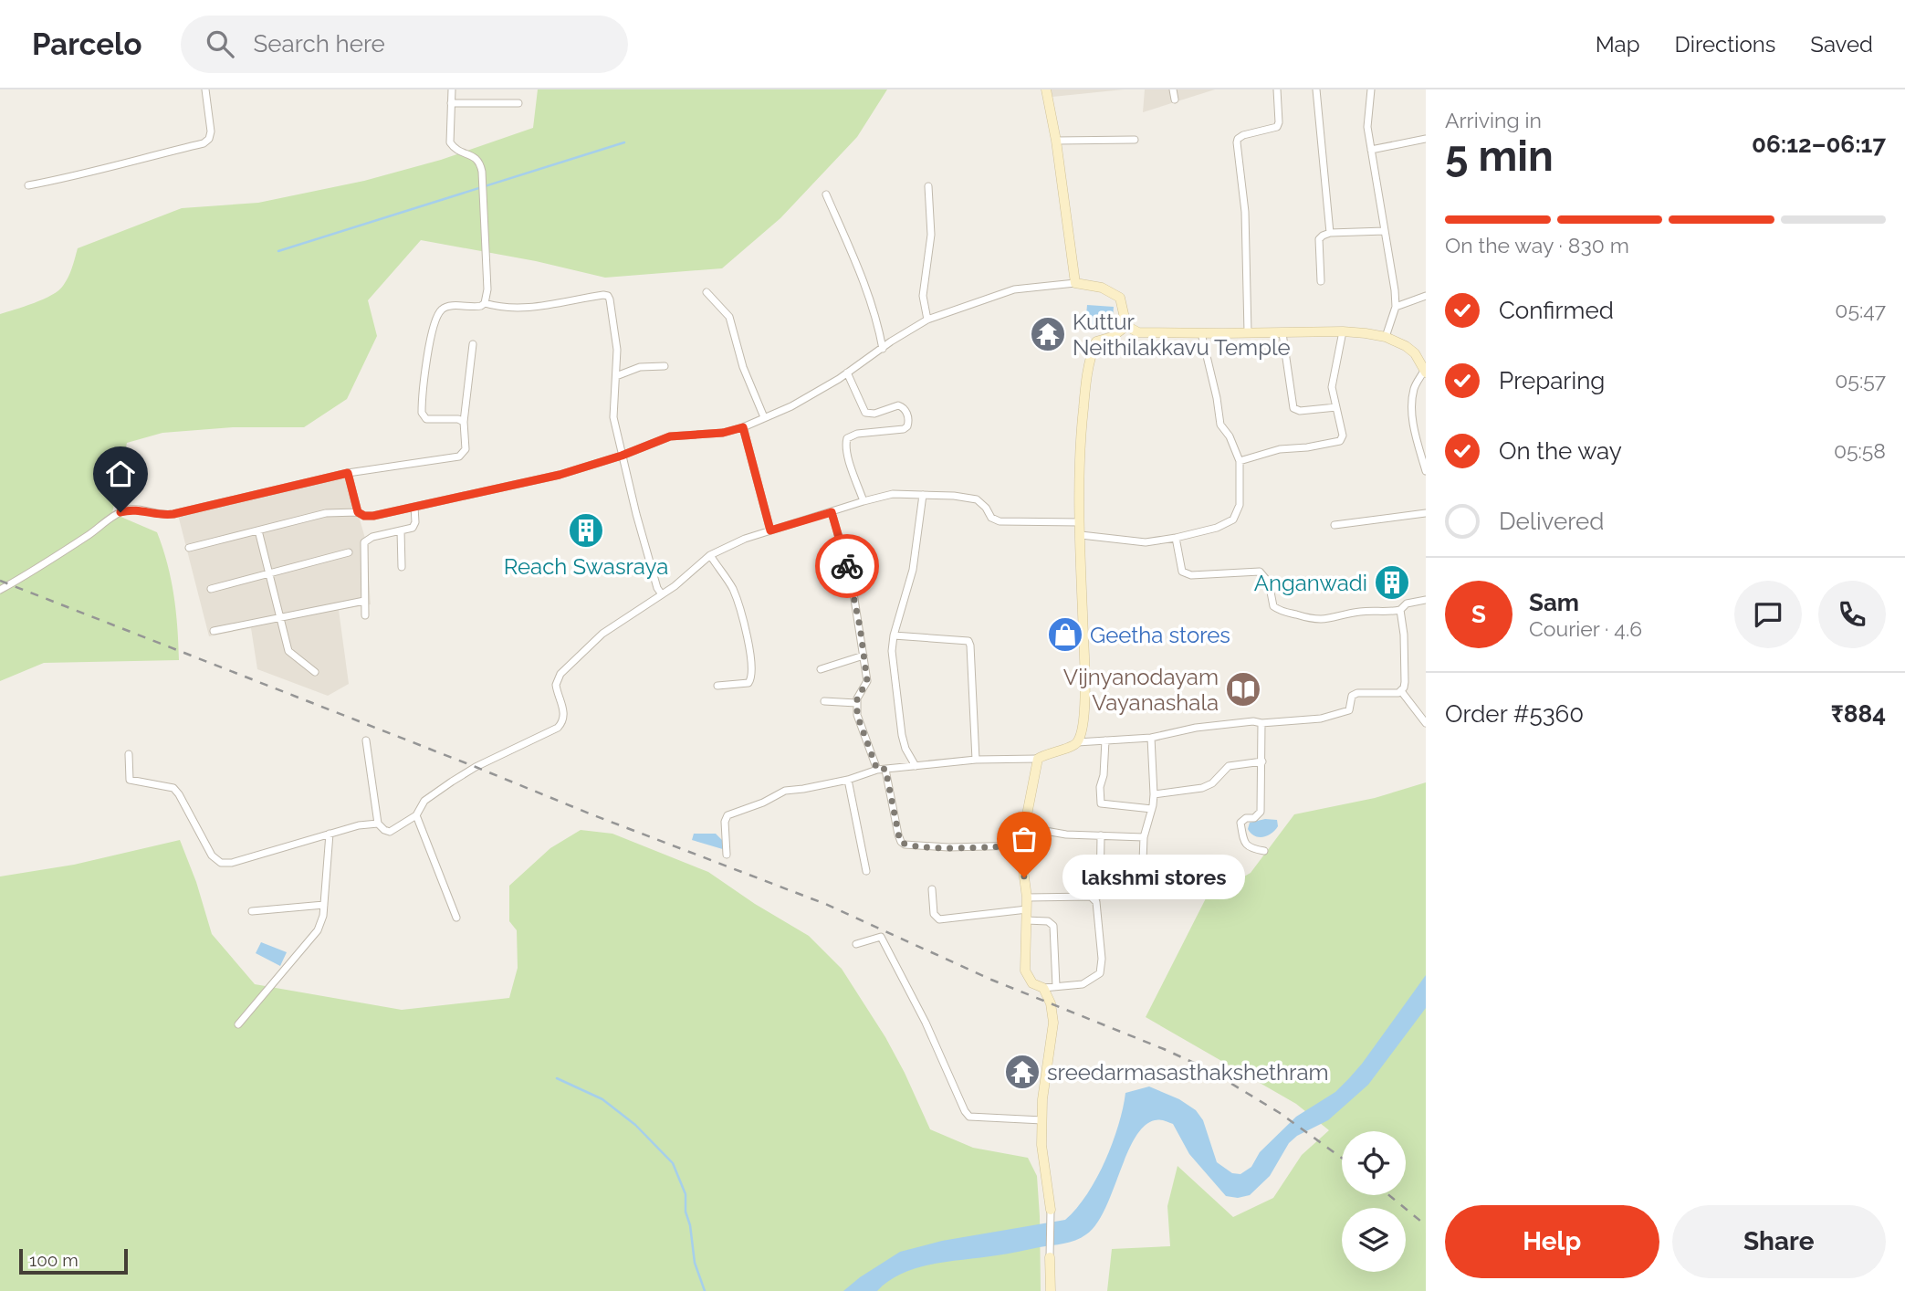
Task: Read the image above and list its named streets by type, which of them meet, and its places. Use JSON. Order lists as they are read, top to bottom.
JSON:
{
  "places": {
    "temple": ["Kuttur Neithilakkavu Temple", "sreedarmasasthakshethram"],
    "building": ["Reach Swasraya", "Anganwadi"],
    "shop": ["Geetha stores"],
    "library": ["Vijnyanodayam Vayanashala"],
    "other": ["lakshmi stores"]
  },
  "scale_bar": "100 m",
  "page": {
    "header": "Parcelo",
    "search": "Search here",
    "nav": ["Map", "Directions", "Saved"],
    "heading": ["5 min", "Arriving in", "06:12–06:17"],
    "panel": [
      "Sam",
      "Courier · 4.6",
      "Order #5360",
      "₹884"
    ],
    "bar": "On the way · 830 m",
    "list": [
      ["Confirmed", "05:47"],
      ["Preparing", "05:57"],
      ["On the way", "05:58"],
      "Delivered"
    ],
    "round": "S",
    "bubble": "lakshmi stores",
    "buttons": ["Help", "Share"],
    "scale": "100 m"
  }
}
